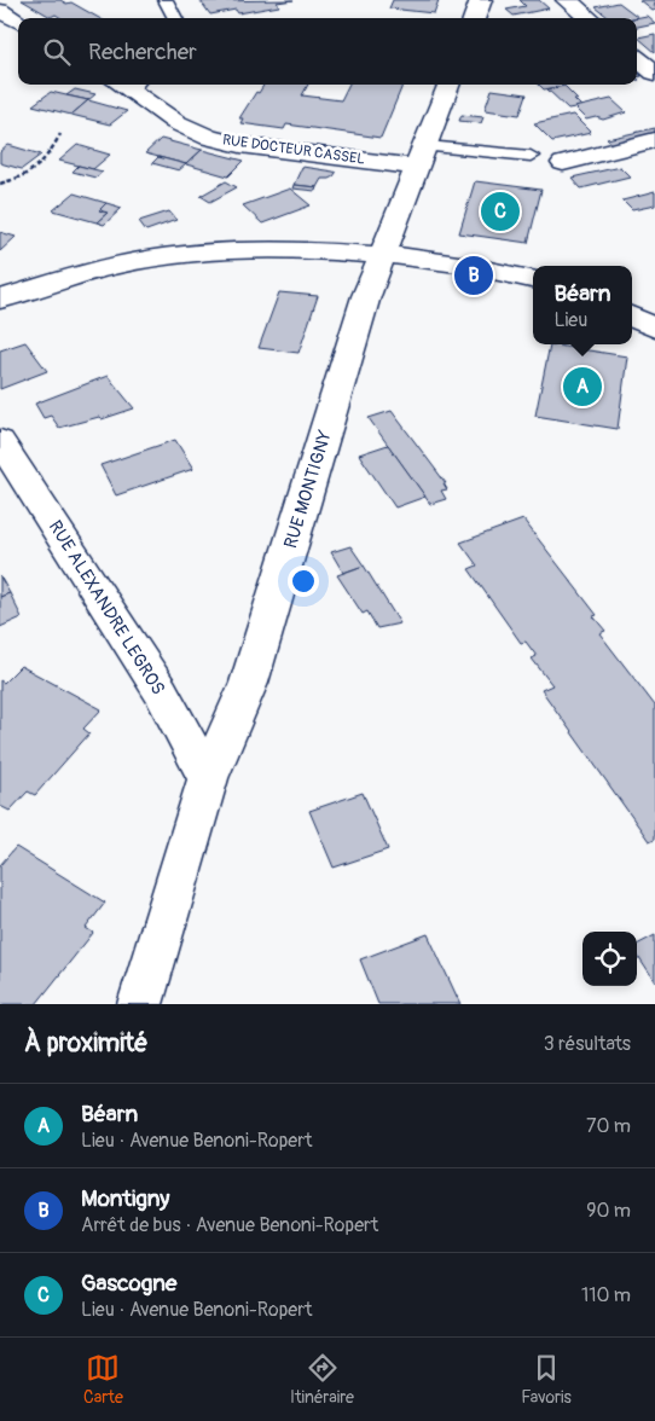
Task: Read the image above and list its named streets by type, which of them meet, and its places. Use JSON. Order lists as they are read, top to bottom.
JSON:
{
  "streets": {
    "street": ["RUE DOCTEUR CASSEL", "RUE MONTIGNY", "RUE ALEXANDRE LEGROS"]
  },
  "crossings": [
    ["RUE DOCTEUR CASSEL", "RUE MONTIGNY"],
    ["RUE MONTIGNY", "RUE ALEXANDRE LEGROS"]
  ],
  "page": {
    "search": "Rechercher",
    "pins": ["C", "B", "A"],
    "popup": ["Béarn", "Lieu"],
    "heading": ["À proximité", "3 résultats"],
    "list": [
      {
        "mark": "A",
        "name": "Béarn",
        "note": "Lieu · Avenue Benoni-Ropert",
        "value": "70 m"
      },
      {
        "mark": "B",
        "name": "Montigny",
        "note": "Arrêt de bus · Avenue Benoni-Ropert",
        "value": "90 m"
      },
      {
        "mark": "C",
        "name": "Gascogne",
        "note": "Lieu · Avenue Benoni-Ropert",
        "value": "110 m"
      }
    ],
    "nav": ["Carte", "Itinéraire", "Favoris"]
  }
}
